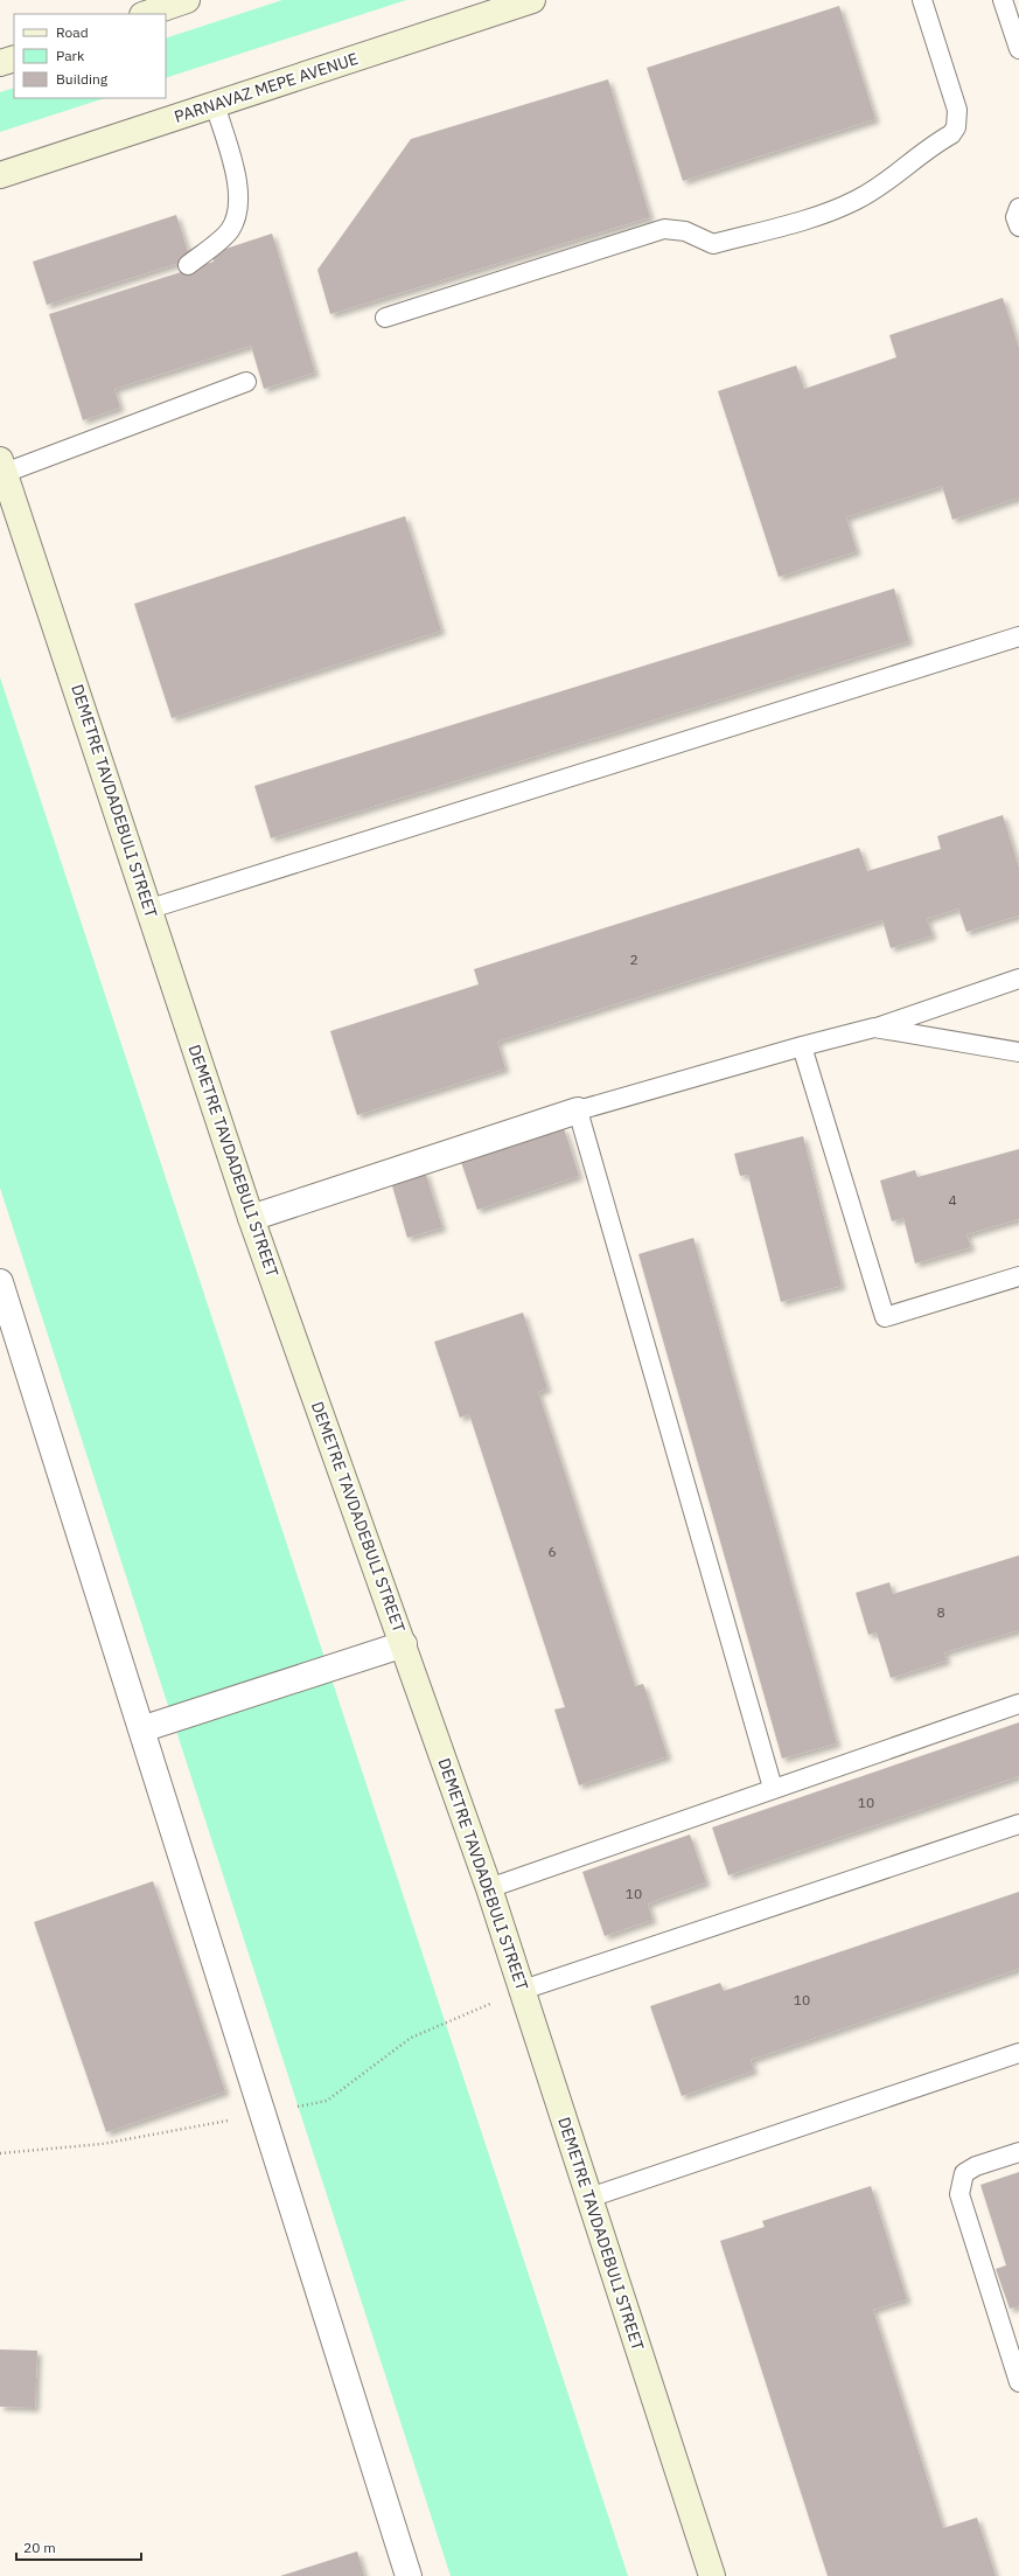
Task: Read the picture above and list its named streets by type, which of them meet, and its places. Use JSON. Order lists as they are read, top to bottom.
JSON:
{
  "streets": {
    "main road": ["PARNAVAZ MEPE AVENUE", "DEMETRE TAVDADEBULI STREET"]
  },
  "house_numbers": [
    "2",
    "4",
    "6",
    "8",
    "10",
    "10",
    "10"
  ],
  "legend": ["Road", "Park", "Building"],
  "scale_bar": "20 m"
}
